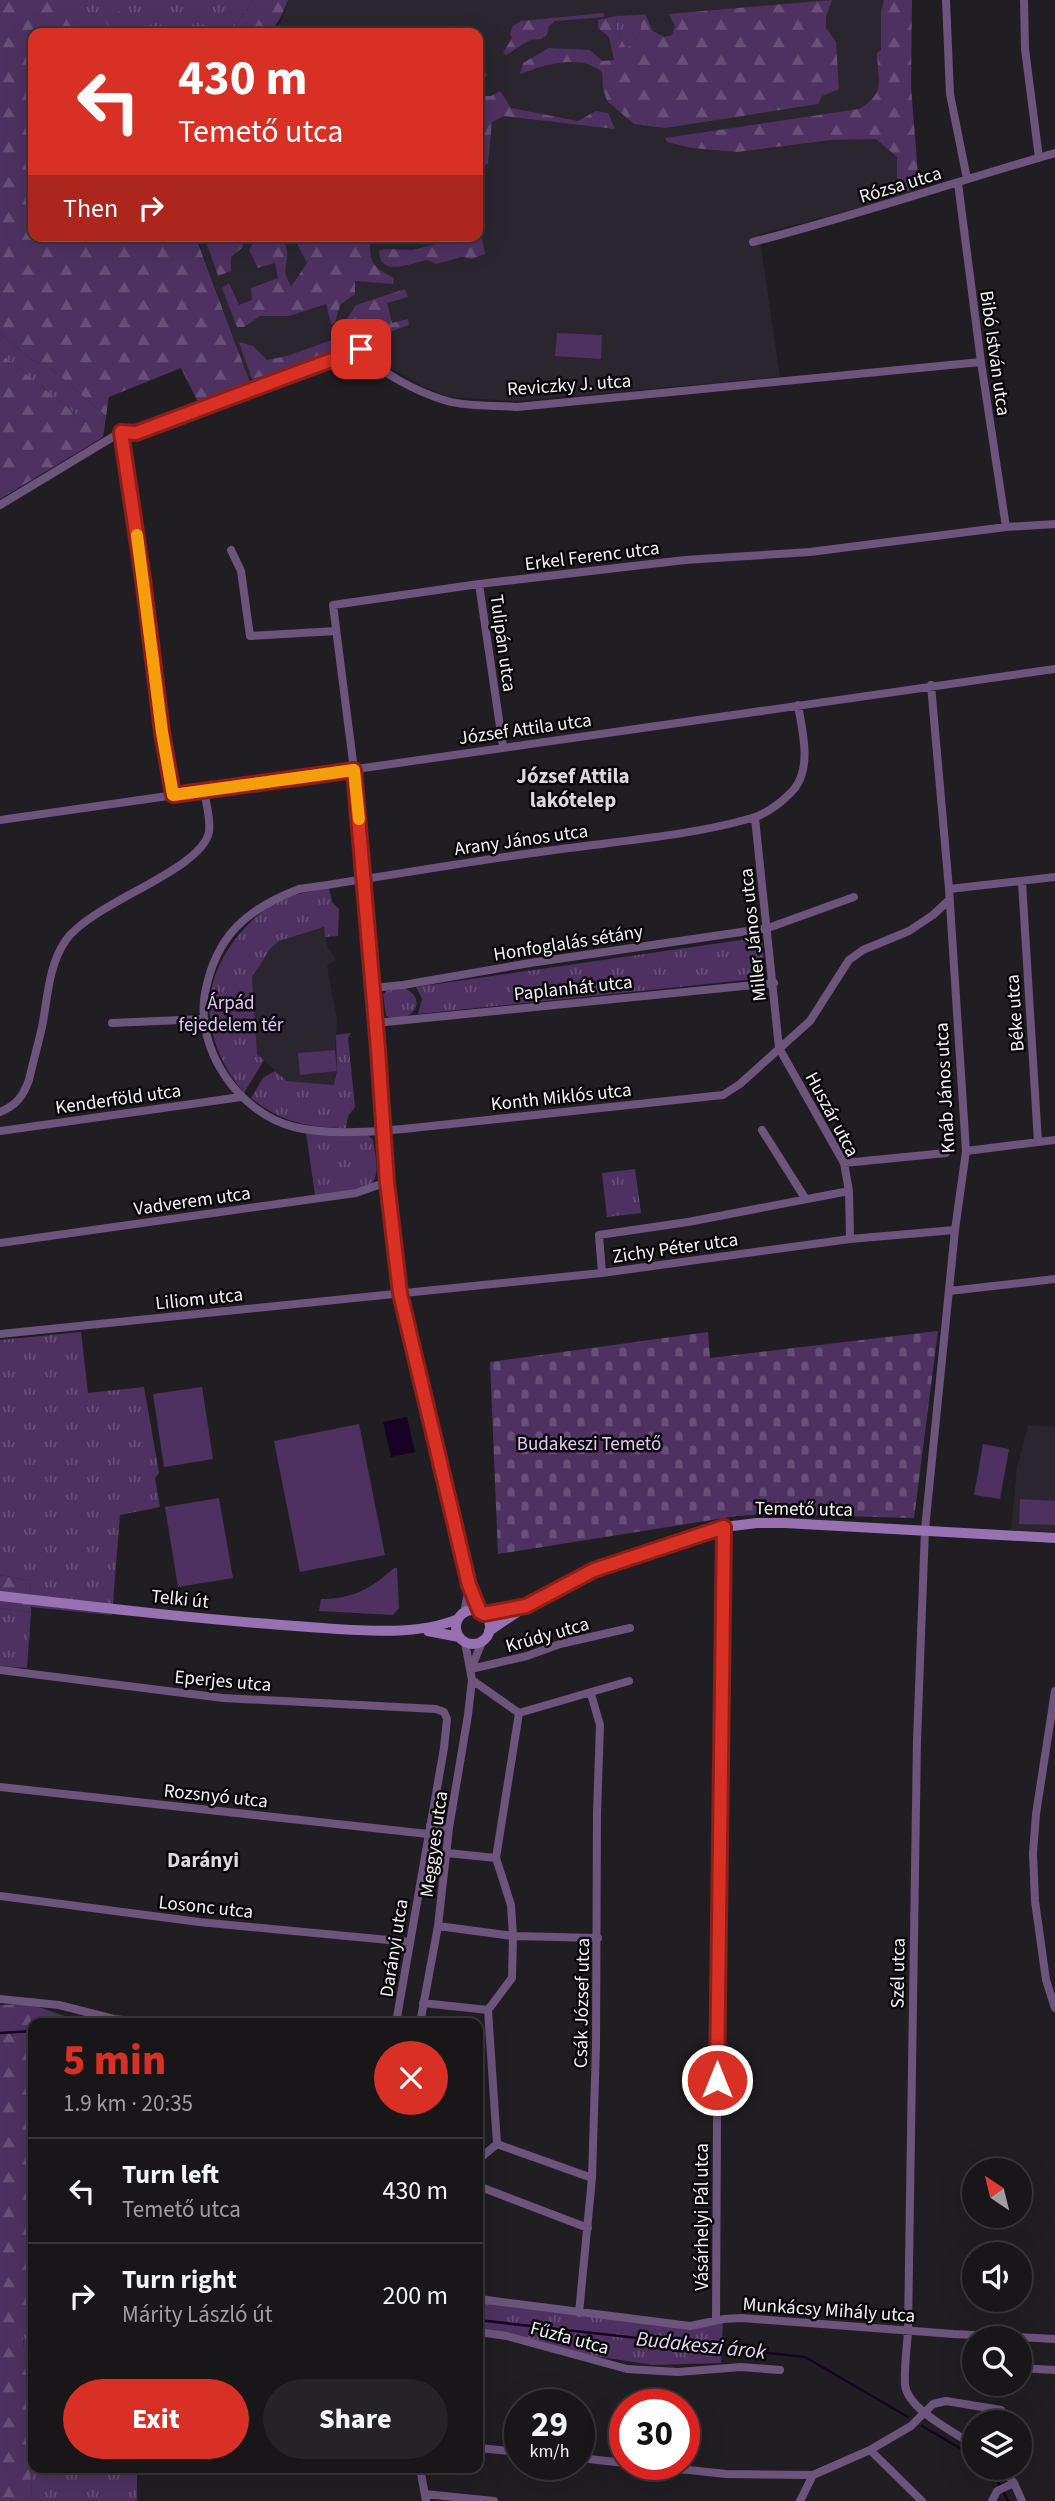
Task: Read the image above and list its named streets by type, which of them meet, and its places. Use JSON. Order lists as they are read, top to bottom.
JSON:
{
  "streets": {
    "main road": ["Temető utca", "Telki út"],
    "street": [
      "Rózsa utca",
      "Bibó István utca",
      "Reviczky J. utca",
      "Erkel Ferenc utca",
      "Tulipán utca",
      "József Attila utca",
      "Arany János utca",
      "Miller János utca",
      "Honfoglalás sétány",
      "Paplanhát utca",
      "Béke utca",
      "Knáb János utca",
      "Konth Miklós utca",
      "Kenderföld utca",
      "Huszár utca",
      "Vadverem utca",
      "Zichy Péter utca",
      "Liliom utca",
      "Krúdy utca",
      "Eperjes utca",
      "Rozsnyó utca",
      "Meggyes utca",
      "Losonc utca",
      "Darányi utca",
      "Szél utca",
      "Csák József utca",
      "Vásárhelyi Pál utca",
      "Munkácsy Mihály utca",
      "Fűzfa utca"
    ]
  },
  "crossings": [
    ["Rózsa utca", "Bibó István utca"],
    ["Bibó István utca", "Reviczky J. utca"],
    ["Bibó István utca", "Erkel Ferenc utca"],
    ["Erkel Ferenc utca", "Tulipán utca"],
    ["Tulipán utca", "József Attila utca"],
    ["József Attila utca", "Arany János utca"],
    ["József Attila utca", "Knáb János utca"],
    ["Arany János utca", "Miller János utca"],
    ["Miller János utca", "Honfoglalás sétány"],
    ["Miller János utca", "Paplanhát utca"],
    ["Miller János utca", "Konth Miklós utca"],
    ["Miller János utca", "Huszár utca"],
    ["Knáb János utca", "Konth Miklós utca"],
    ["Knáb János utca", "Zichy Péter utca"],
    ["Knáb János utca", "Temető utca"],
    ["Knáb János utca", "Szél utca"],
    ["Konth Miklós utca", "Kenderföld utca"],
    ["Konth Miklós utca", "Huszár utca"],
    ["Huszár utca", "Zichy Péter utca"],
    ["Zichy Péter utca", "Liliom utca"],
    ["Temető utca", "Meggyes utca"],
    ["Temető utca", "Szél utca"],
    ["Temető utca", "Vásárhelyi Pál utca"],
    ["Krúdy utca", "Meggyes utca"],
    ["Eperjes utca", "Darányi utca"],
    ["Rozsnyó utca", "Meggyes utca"],
    ["Rozsnyó utca", "Darányi utca"],
    ["Losonc utca", "Darányi utca"],
    ["Szél utca", "Munkácsy Mihály utca"],
    ["Csák József utca", "Munkácsy Mihály utca"],
    ["Vásárhelyi Pál utca", "Munkácsy Mihály utca"]
  ],
  "districts": ["József Attila lakótelep", "Darányi"],
  "water": ["Budakeszi árok"],
  "parks": ["Árpád fejedelem tér", "Budakeszi Temető"],
  "north": "top left",
  "page": {
    "turn": ["430 m", "Temető utca"],
    "then": "Then",
    "heading": ["5 min", "1.9 km · 20:35"],
    "list": [
      {
        "name": "Turn left",
        "note": "Temető utca",
        "value": "430 m"
      },
      {
        "name": "Turn right",
        "note": "Márity László út",
        "value": "200 m"
      }
    ],
    "buttons": ["Exit", "Share"],
    "speed": "29 km/h",
    "limit": "30"
  }
}
